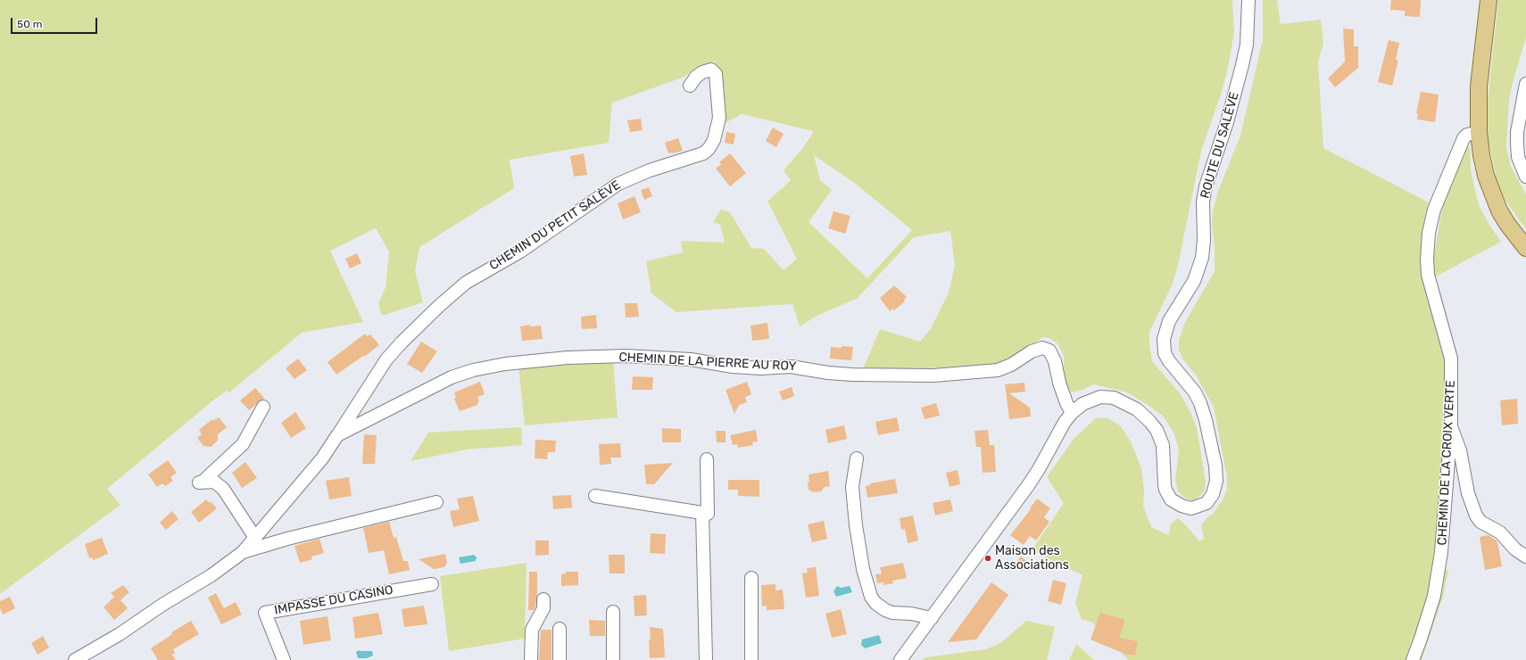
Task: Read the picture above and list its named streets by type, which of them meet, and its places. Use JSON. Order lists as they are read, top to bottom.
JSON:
{
  "streets": {
    "street": [
      "ROUTE DU SALÈVE",
      "CHEMIN DU PETIT SALÈVE",
      "CHEMIN DE LA PIERRE AU ROY",
      "CHEMIN DE LA CROIX VERTE",
      "IMPASSE DU CASINO"
    ]
  },
  "crossings": [
    ["ROUTE DU SALÈVE", "CHEMIN DE LA PIERRE AU ROY"],
    ["CHEMIN DU PETIT SALÈVE", "CHEMIN DE LA PIERRE AU ROY"]
  ],
  "places": ["Maison des Associations"],
  "scale_bar": "50 m"
}
